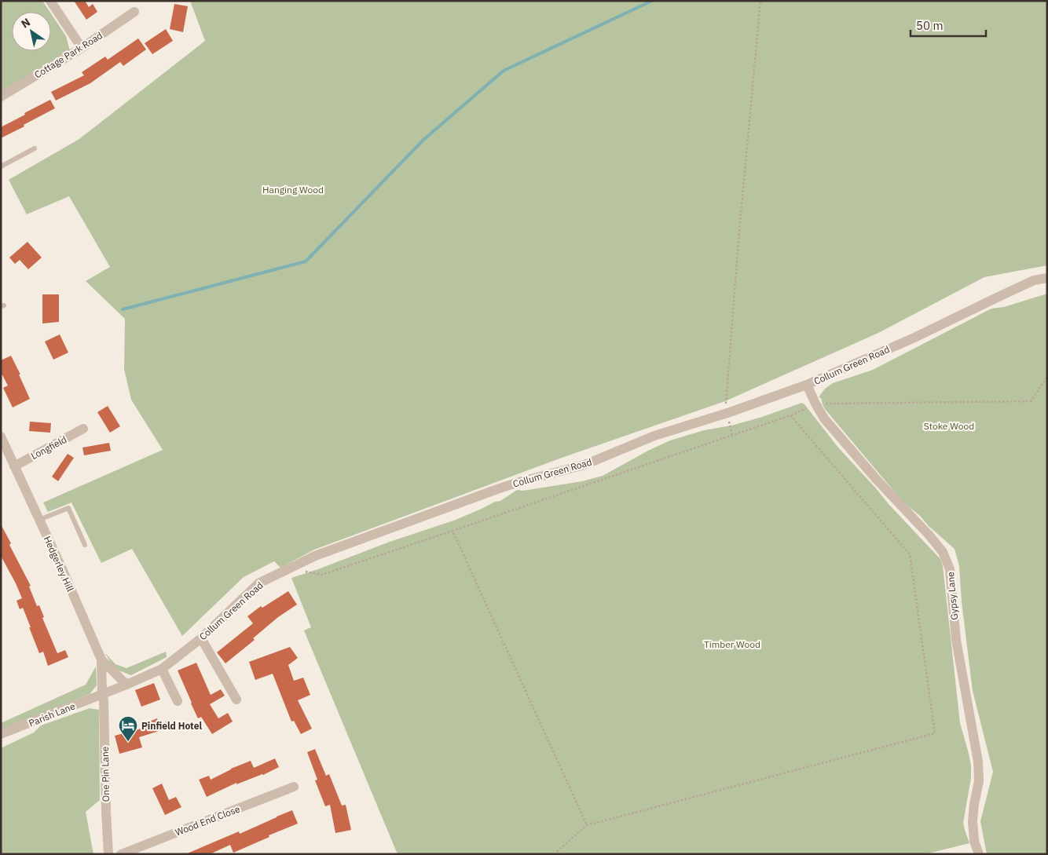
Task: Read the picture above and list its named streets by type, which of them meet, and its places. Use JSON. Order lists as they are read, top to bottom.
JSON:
{
  "streets": {
    "street": [
      "Cottage Park Road",
      "Collum Green Road",
      "Longfield",
      "Hedgerley Hill",
      "Gypsy Lane",
      "Parish Lane",
      "One Pin Lane",
      "Wood End Close"
    ]
  },
  "crossings": [
    ["Collum Green Road", "Hedgerley Hill"],
    ["Collum Green Road", "Gypsy Lane"],
    ["Collum Green Road", "Parish Lane"],
    ["Collum Green Road", "One Pin Lane"],
    ["Longfield", "Hedgerley Hill"],
    ["Hedgerley Hill", "Parish Lane"],
    ["Hedgerley Hill", "One Pin Lane"],
    ["Parish Lane", "One Pin Lane"]
  ],
  "parks": ["Hanging Wood", "Stoke Wood", "Timber Wood"],
  "places": {
    "hotel": ["Pinfield Hotel"]
  },
  "scale_bar": "50 m",
  "north": "top left"
}
